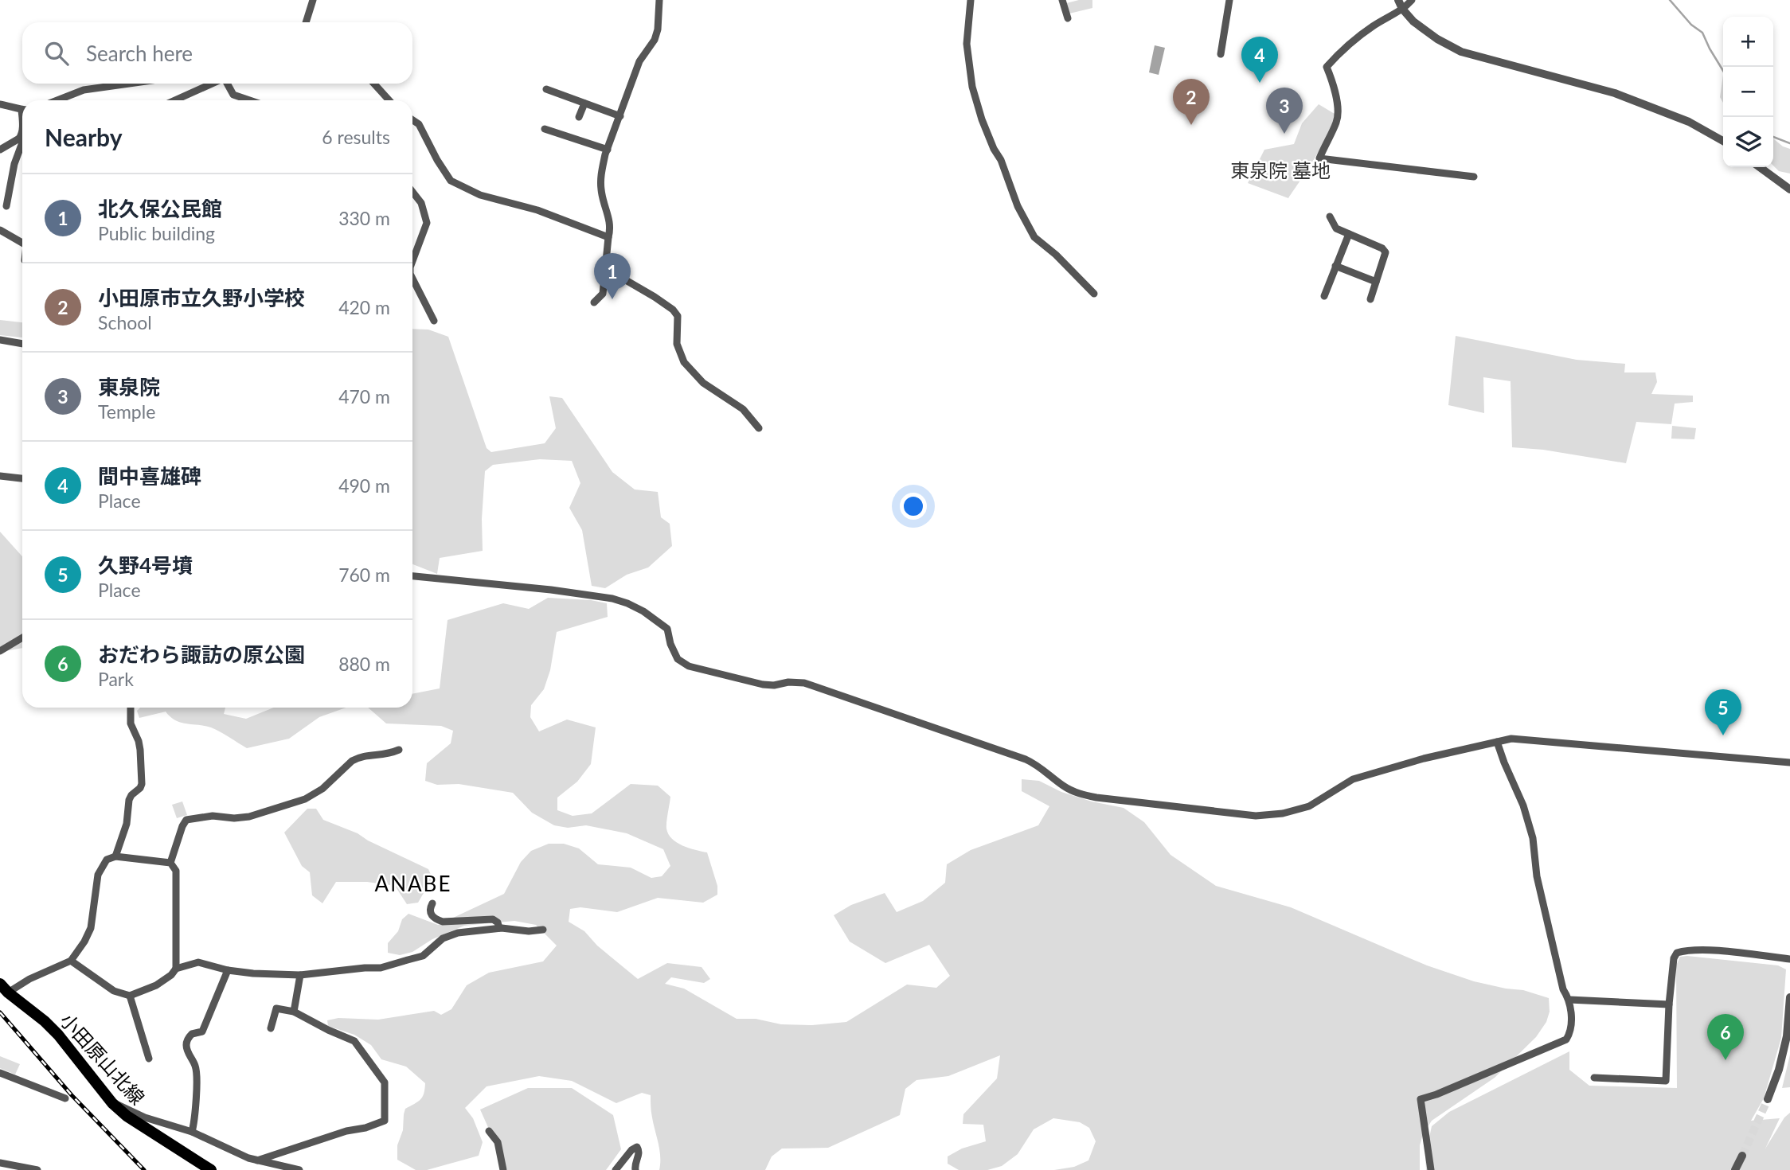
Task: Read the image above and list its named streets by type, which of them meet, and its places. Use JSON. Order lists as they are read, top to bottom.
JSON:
{
  "streets": {
    "main road": ["小田原山北線"]
  },
  "districts": ["ANABE"],
  "parks": ["東泉院 墓地"],
  "page": {
    "map_buttons": ["+", "−"],
    "search": "Search here",
    "pins": [
      "4",
      "2",
      "3",
      "1",
      "5",
      "6"
    ],
    "heading": ["Nearby", "6 results"],
    "list": [
      {
        "mark": "1",
        "name": "北久保公民館",
        "note": "Public building",
        "value": "330 m"
      },
      {
        "mark": "2",
        "name": "小田原市立久野小学校",
        "note": "School",
        "value": "420 m"
      },
      {
        "mark": "3",
        "name": "東泉院",
        "note": "Temple",
        "value": "470 m"
      },
      {
        "mark": "4",
        "name": "間中喜雄碑",
        "note": "Place",
        "value": "490 m"
      },
      {
        "mark": "5",
        "name": "久野4号墳",
        "note": "Place",
        "value": "760 m"
      },
      {
        "mark": "6",
        "name": "おだわら諏訪の原公園",
        "note": "Park",
        "value": "880 m"
      }
    ]
  }
}
